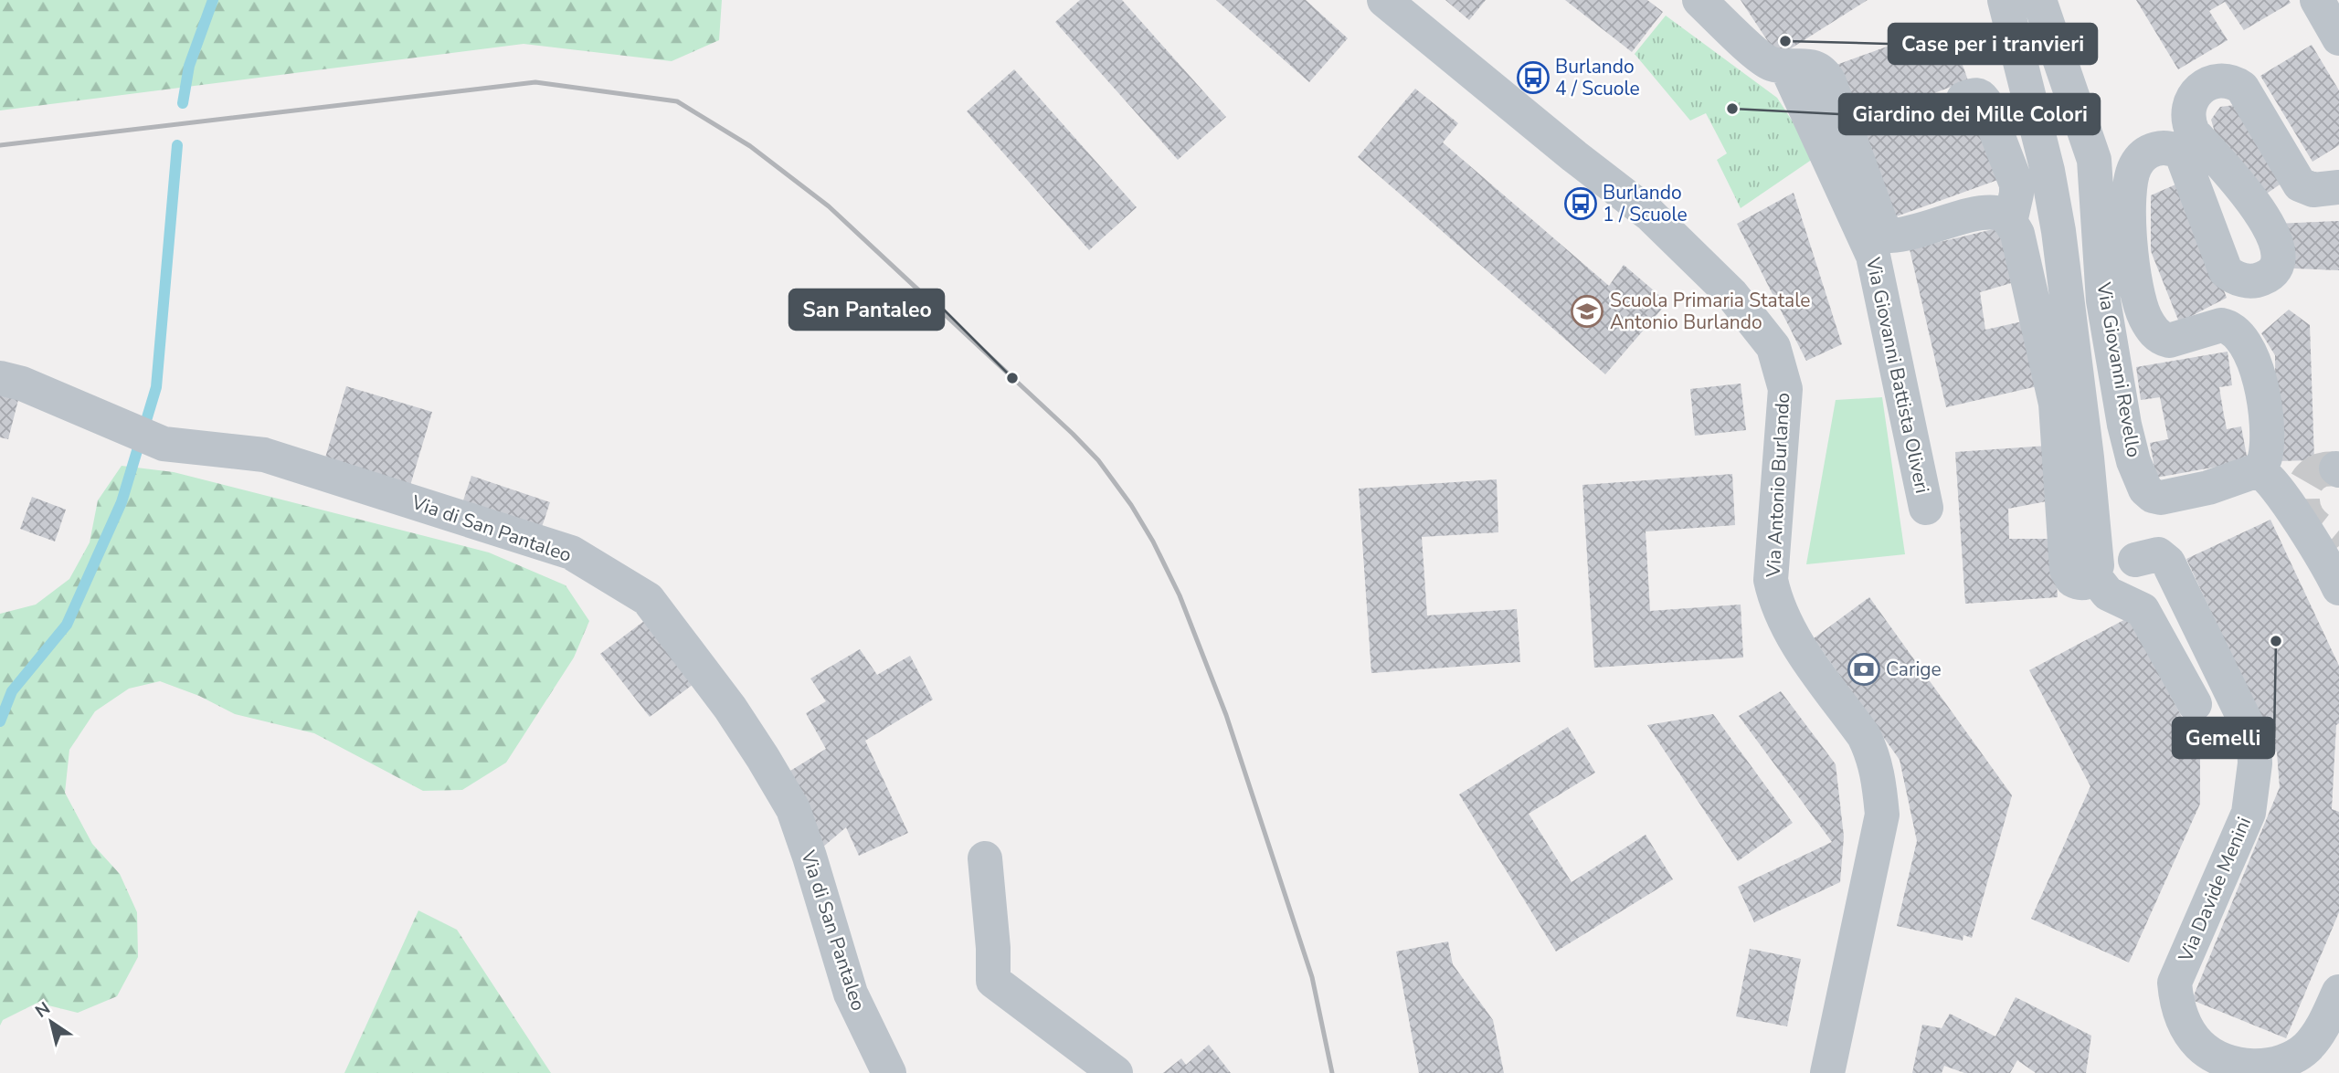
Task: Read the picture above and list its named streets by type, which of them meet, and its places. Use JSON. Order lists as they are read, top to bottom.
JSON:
{
  "streets": {
    "street": [
      "Via Giovanni Revello",
      "Via Giovanni Battista Oliveri",
      "Via Antonio Burlando",
      "Via di San Pantaleo",
      "Via Davide Menini"
    ]
  },
  "places": {
    "other": [
      "Case per i tranvieri",
      "Giardino dei Mille Colori",
      "San Pantaleo",
      "Gemelli"
    ],
    "bus stop": ["Burlando 4 / Scuole", "Burlando 1 / Scuole"],
    "school or university": ["Scuola Primaria Statale Antonio Burlando"],
    "bank": ["Carige"]
  },
  "north": "top left"
}
